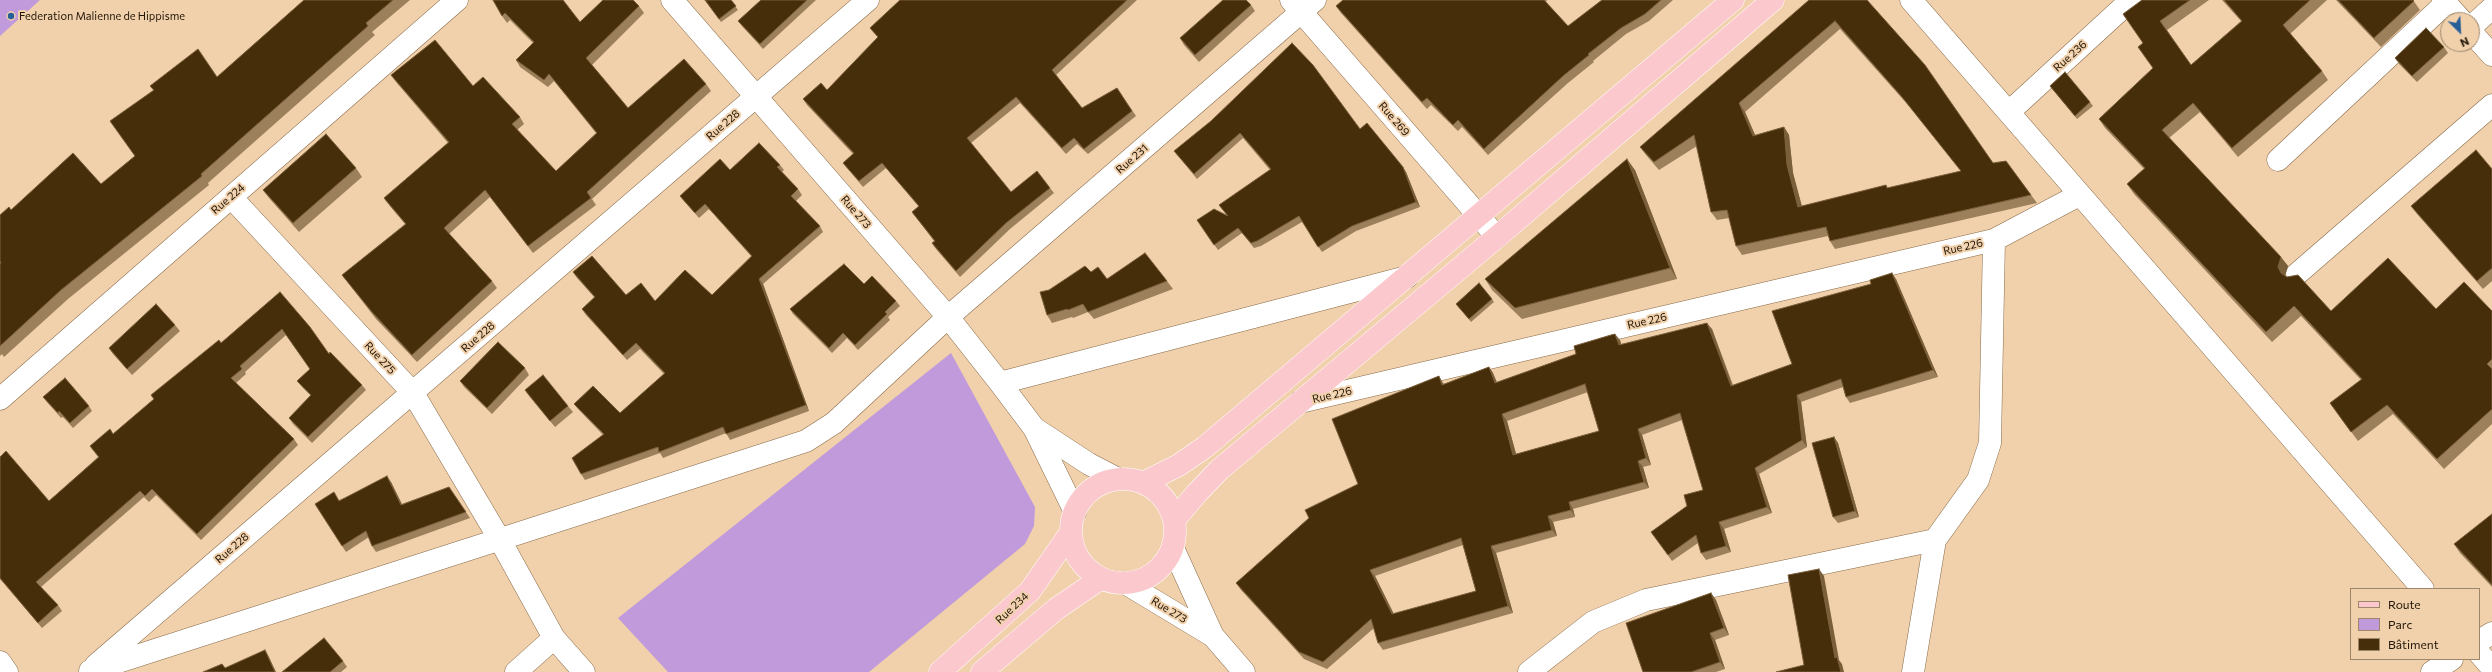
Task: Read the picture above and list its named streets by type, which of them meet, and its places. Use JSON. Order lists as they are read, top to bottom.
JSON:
{
  "streets": {
    "main road": ["Rue 234"],
    "street": [
      "Rue 236",
      "Rue 269",
      "Rue 228",
      "Rue 231",
      "Rue 224",
      "Rue 273",
      "Rue 226",
      "Rue 275"
    ]
  },
  "crossings": [
    ["Rue 269", "Rue 231"],
    ["Rue 228", "Rue 231"],
    ["Rue 228", "Rue 273"],
    ["Rue 228", "Rue 275"],
    ["Rue 231", "Rue 273"],
    ["Rue 231", "Rue 275"],
    ["Rue 224", "Rue 275"],
    ["Rue 273", "Rue 234"]
  ],
  "places": ["Federation Malienne de Hippisme"],
  "legend": ["Route", "Parc", "Bâtiment"],
  "north": "bottom right"
}
